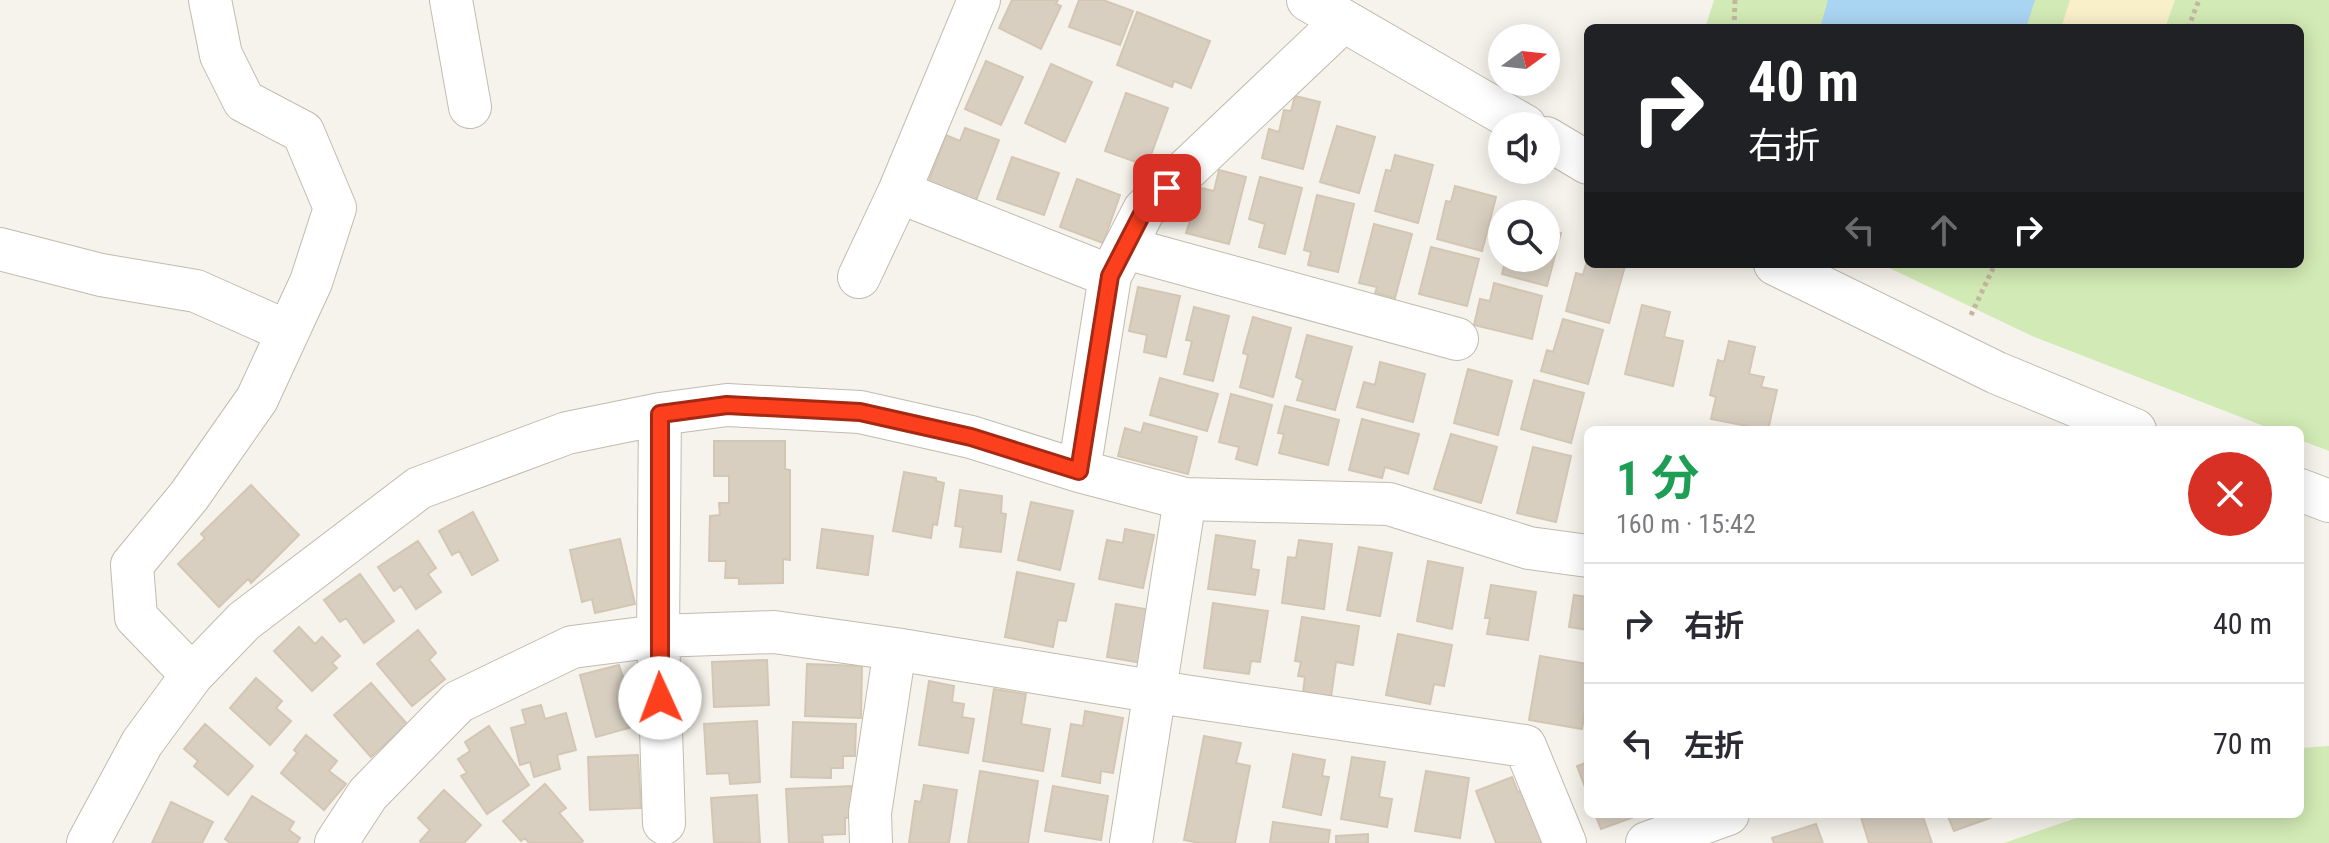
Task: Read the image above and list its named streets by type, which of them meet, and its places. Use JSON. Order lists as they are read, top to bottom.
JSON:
{
  "north": "right",
  "page": {
    "turn": ["40 m", "右折"],
    "heading": ["1 分", "160 m · 15:42"],
    "list": [
      {
        "name": "右折",
        "value": "40 m"
      },
      {
        "name": "左折",
        "value": "70 m"
      }
    ]
  }
}
